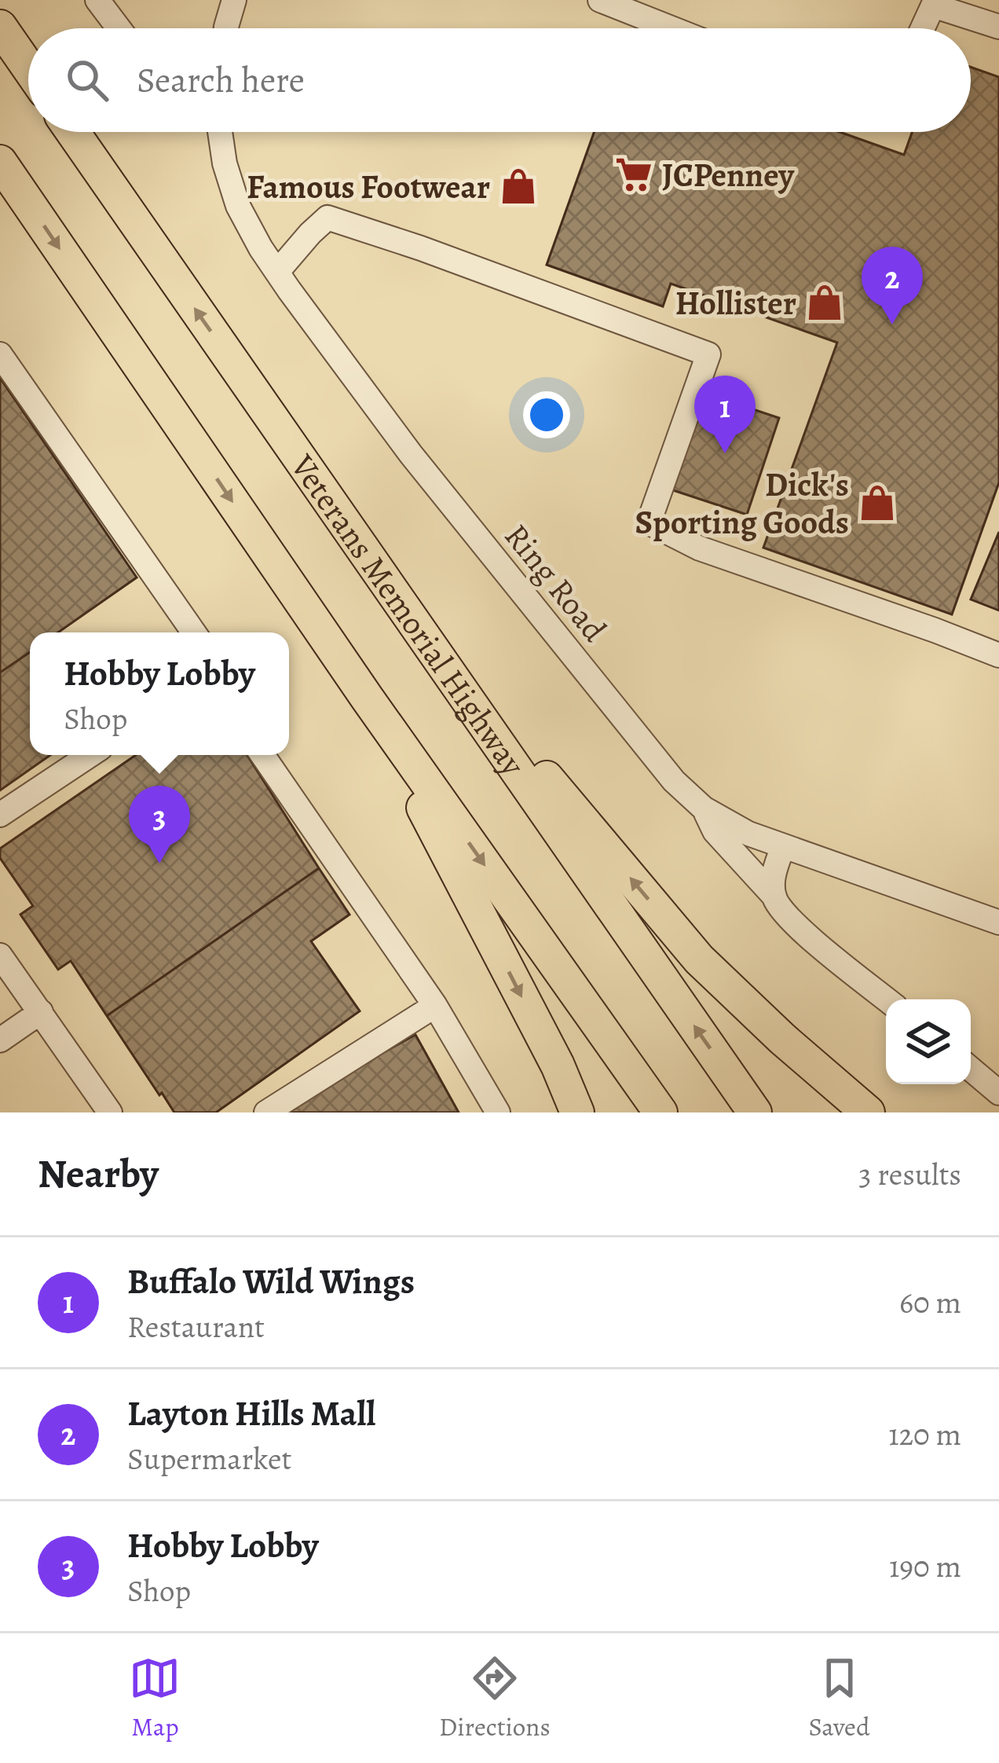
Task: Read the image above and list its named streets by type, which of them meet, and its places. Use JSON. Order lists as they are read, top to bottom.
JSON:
{
  "streets": {
    "highway": ["Veterans Memorial Highway"],
    "street": ["Ring Road"]
  },
  "places": {
    "supermarket": ["JCPenney"],
    "shop": ["Famous Footwear", "Hollister", "Dick's Sporting Goods"]
  },
  "page": {
    "search": "Search here",
    "pins": ["2", "1", "3"],
    "popup": ["Hobby Lobby", "Shop"],
    "heading": ["Nearby", "3 results"],
    "list": [
      {
        "mark": "1",
        "name": "Buffalo Wild Wings",
        "note": "Restaurant",
        "value": "60 m"
      },
      {
        "mark": "2",
        "name": "Layton Hills Mall",
        "note": "Supermarket",
        "value": "120 m"
      },
      {
        "mark": "3",
        "name": "Hobby Lobby",
        "note": "Shop",
        "value": "190 m"
      }
    ],
    "nav": ["Map", "Directions", "Saved"]
  }
}
